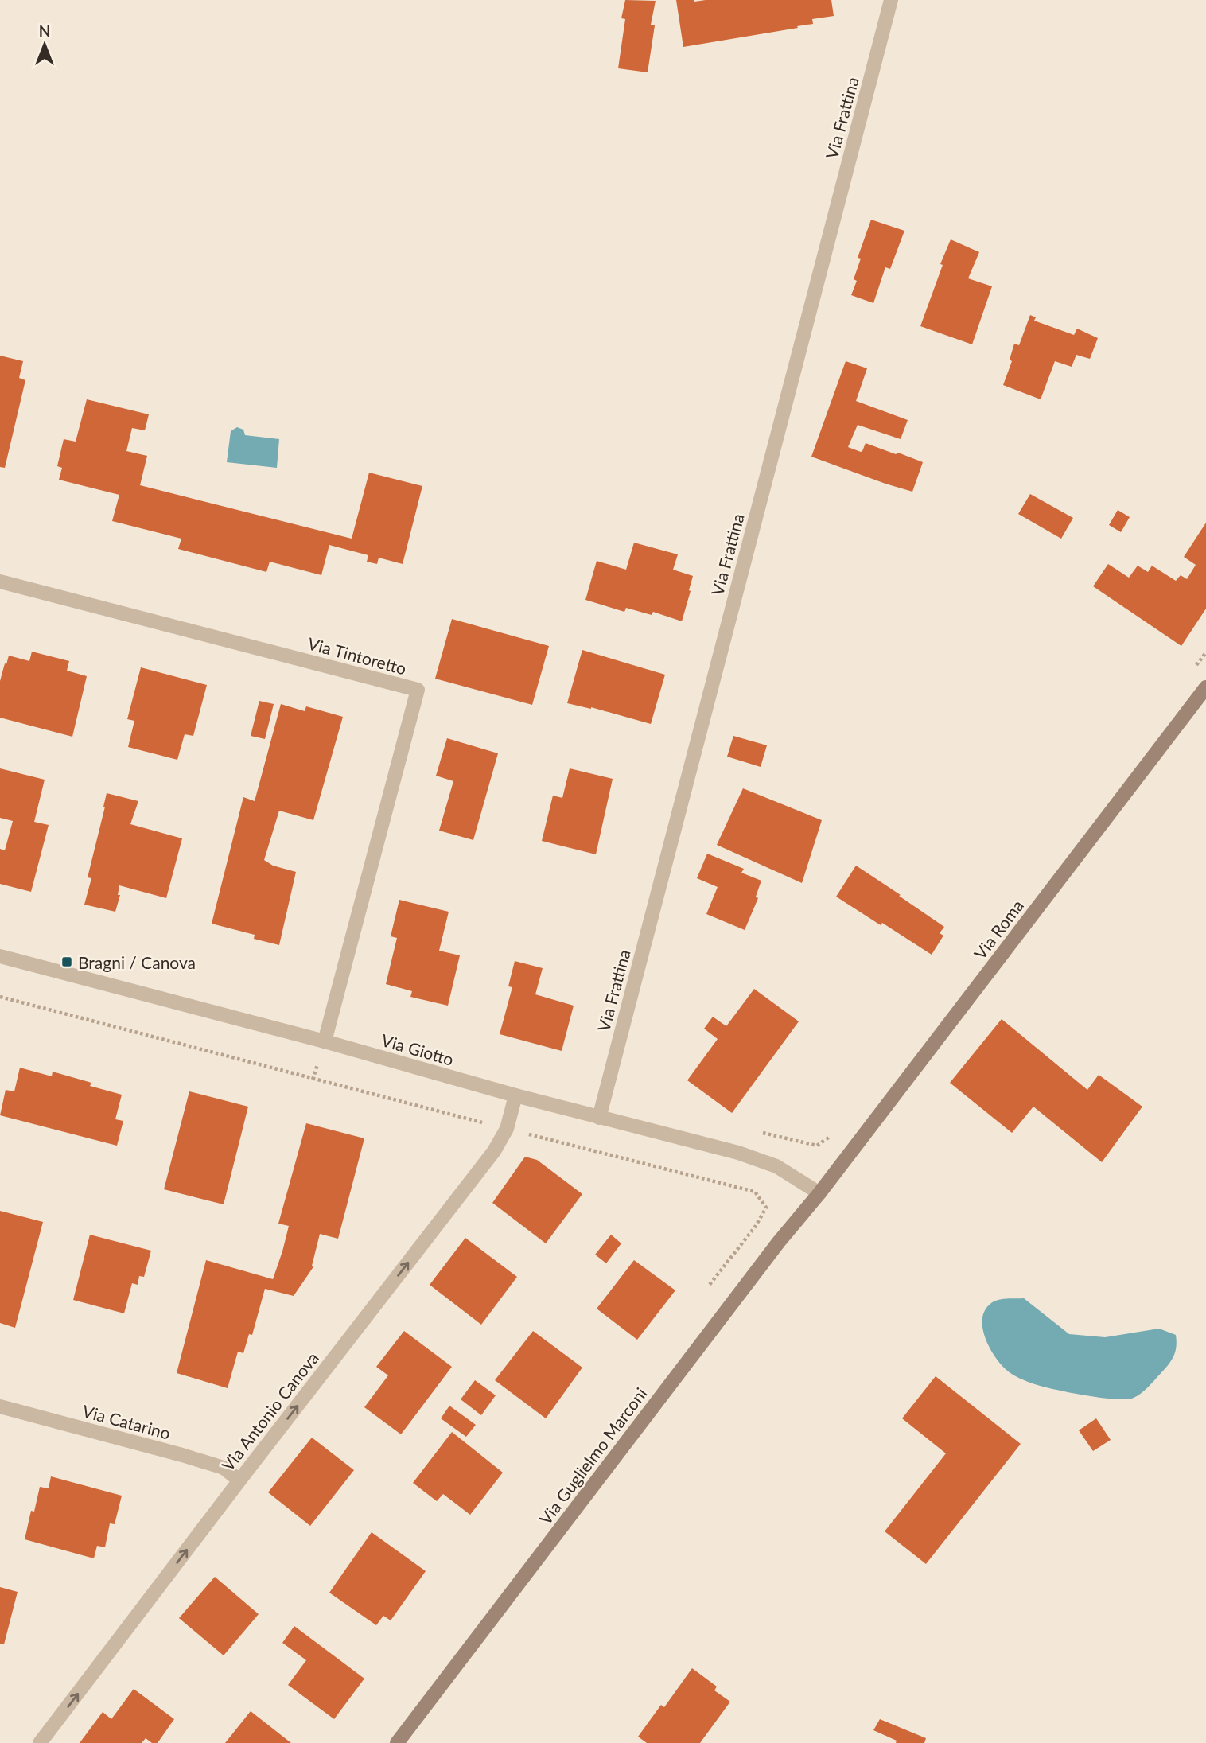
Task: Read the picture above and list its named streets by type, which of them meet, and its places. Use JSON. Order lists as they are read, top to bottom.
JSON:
{
  "streets": {
    "main road": ["Via Roma", "Via Guglielmo Marconi"],
    "street": [
      "Via Frattina",
      "Via Tintoretto",
      "Via Giotto",
      "Via Antonio Canova",
      "Via Catarino"
    ]
  },
  "crossings": [
    ["Via Frattina", "Via Giotto"],
    ["Via Tintoretto", "Via Giotto"],
    ["Via Roma", "Via Giotto"],
    ["Via Roma", "Via Guglielmo Marconi"],
    ["Via Giotto", "Via Antonio Canova"],
    ["Via Giotto", "Via Guglielmo Marconi"],
    ["Via Antonio Canova", "Via Catarino"]
  ],
  "one_way": ["Via Antonio Canova"],
  "places": {
    "transit": ["Bragni / Canova"]
  },
  "north": "top"
}
